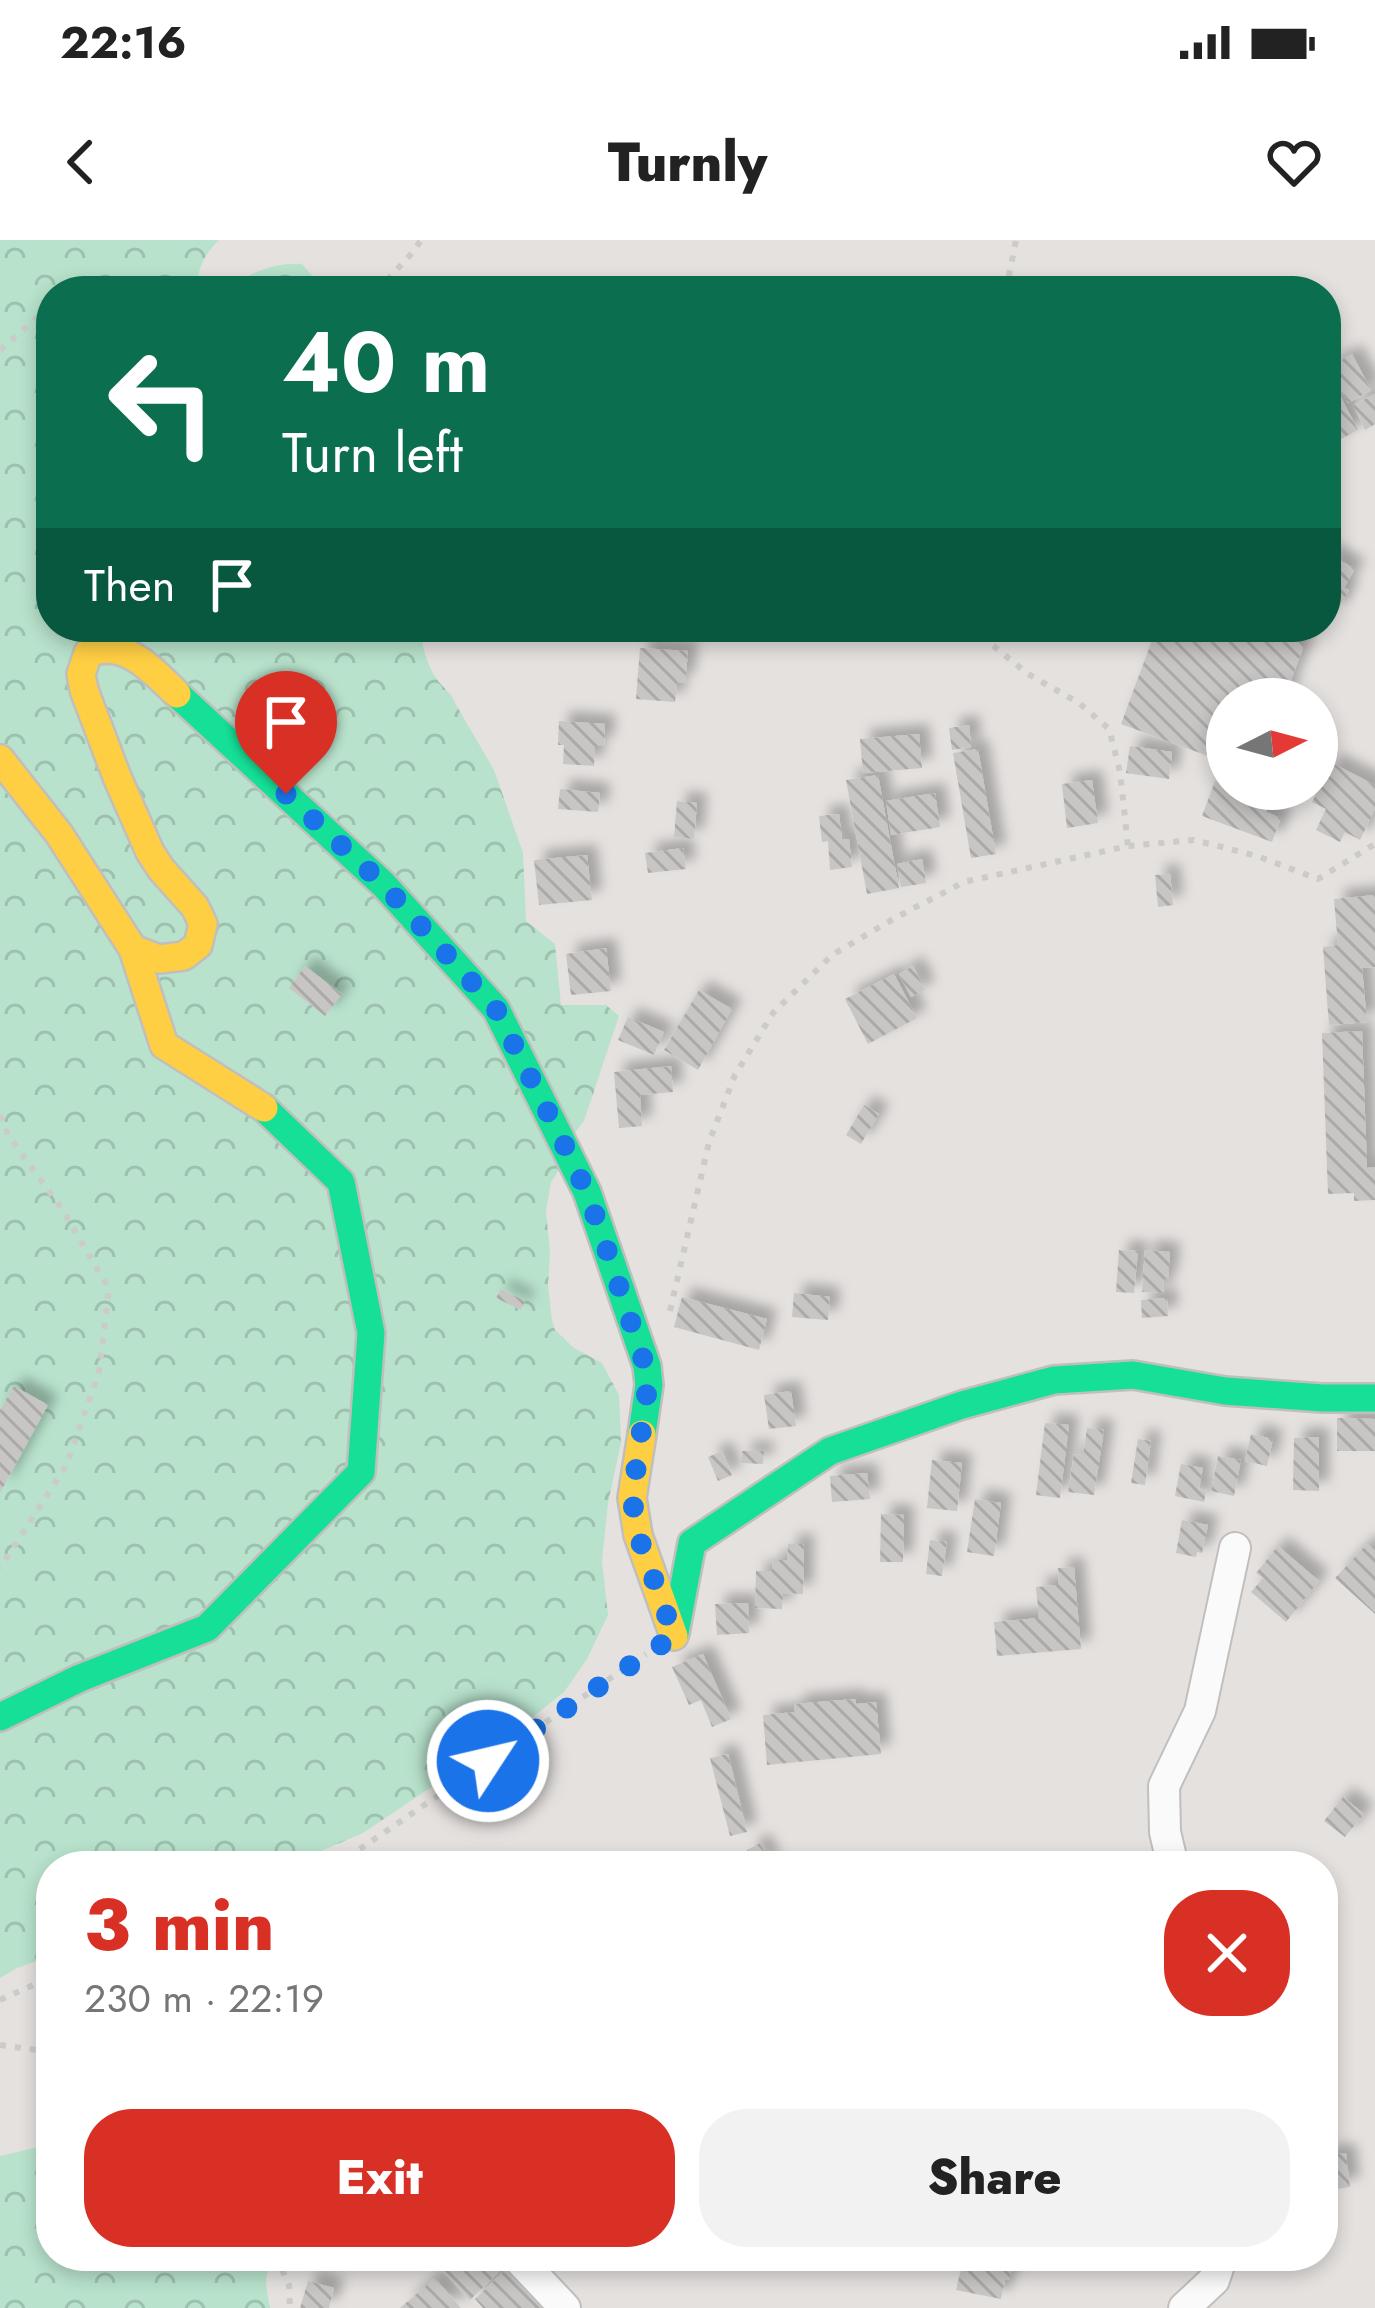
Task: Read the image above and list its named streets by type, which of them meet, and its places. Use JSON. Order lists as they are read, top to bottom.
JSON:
{
  "north": "right",
  "page": {
    "status": "22:16",
    "header": "Turnly",
    "turn": ["40 m", "Turn left"],
    "then": "Then",
    "heading": ["3 min", "230 m · 22:19"],
    "buttons": ["Exit", "Share"]
  }
}
